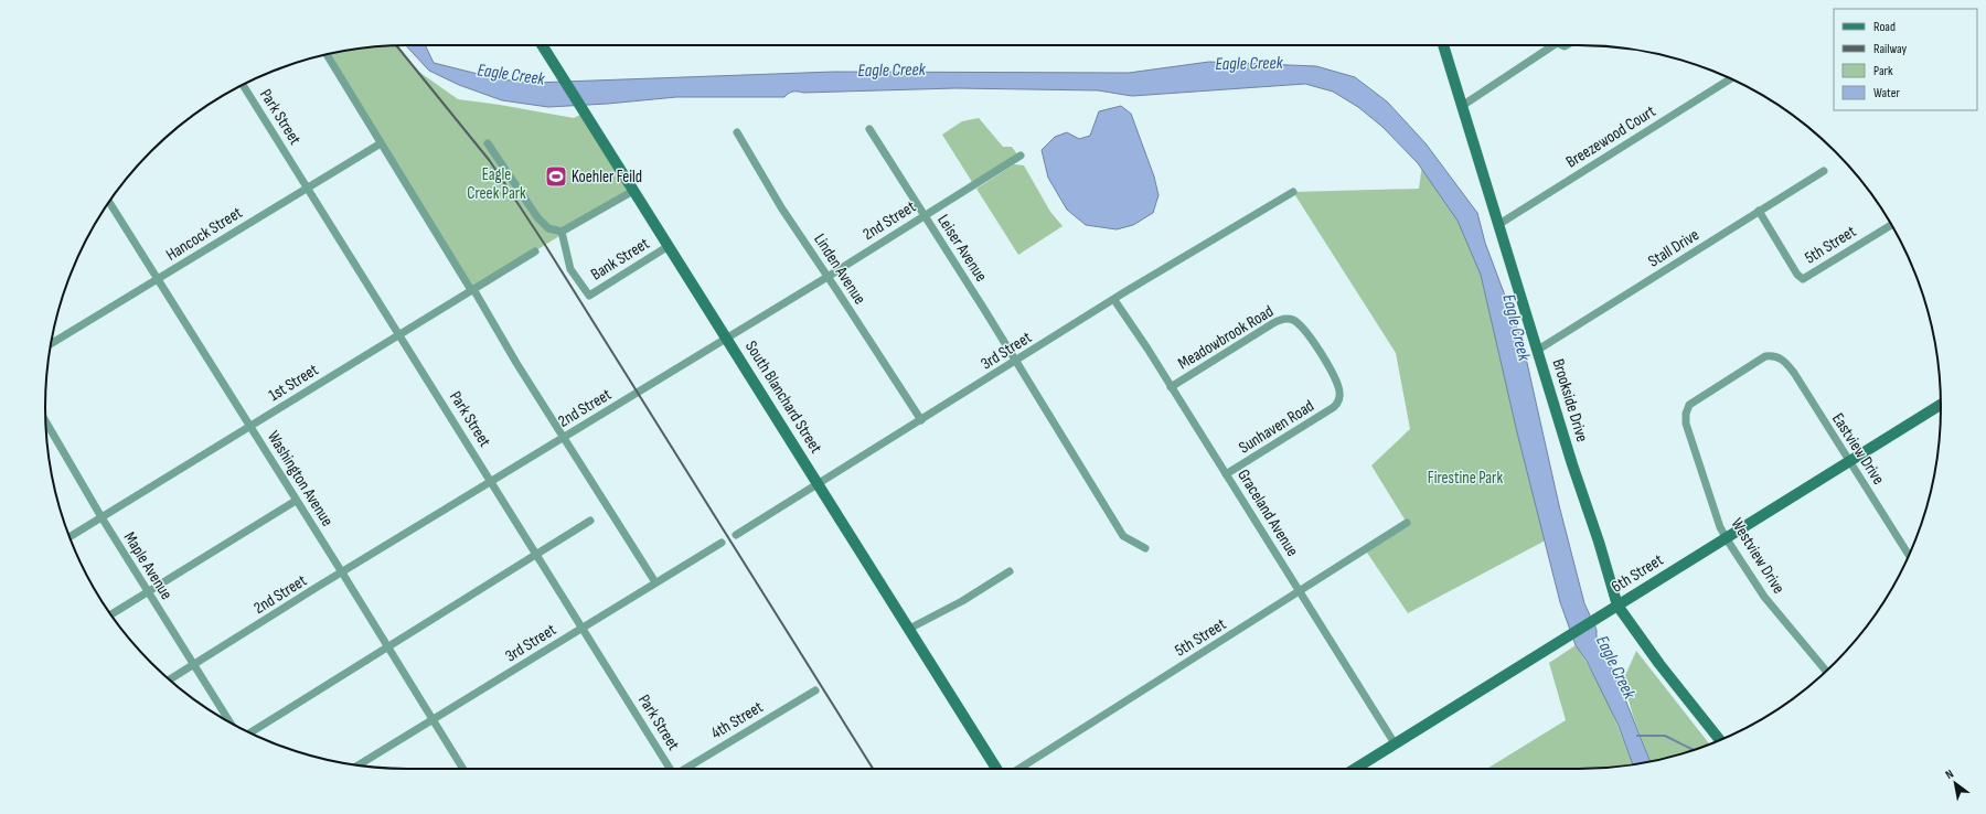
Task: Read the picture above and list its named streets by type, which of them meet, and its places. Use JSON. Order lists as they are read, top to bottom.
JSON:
{
  "streets": {
    "street": [
      "Park Street",
      "Breezewood Court",
      "2nd Street",
      "Hancock Street",
      "5th Street",
      "Leiser Avenue",
      "Stall Drive",
      "Bank Street",
      "Linden Avenue",
      "Meadowbrook Road",
      "3rd Street",
      "1st Street",
      "South Blanchard Street",
      "Brookside Drive",
      "Sunhaven Road",
      "Eastview Drive",
      "Washington Avenue",
      "Graceland Avenue",
      "Westview Drive",
      "Maple Avenue",
      "6th Street",
      "4th Street"
    ]
  },
  "crossings": [
    ["Park Street", "2nd Street"],
    ["Park Street", "Hancock Street"],
    ["Park Street", "3rd Street"],
    ["Park Street", "1st Street"],
    ["Breezewood Court", "Brookside Drive"],
    ["2nd Street", "Leiser Avenue"],
    ["2nd Street", "Linden Avenue"],
    ["2nd Street", "South Blanchard Street"],
    ["2nd Street", "Washington Avenue"],
    ["2nd Street", "Maple Avenue"],
    ["Hancock Street", "Washington Avenue"],
    ["5th Street", "Stall Drive"],
    ["5th Street", "Graceland Avenue"],
    ["Leiser Avenue", "3rd Street"],
    ["Stall Drive", "Brookside Drive"],
    ["Bank Street", "South Blanchard Street"],
    ["Linden Avenue", "3rd Street"],
    ["Meadowbrook Road", "Sunhaven Road"],
    ["Meadowbrook Road", "Graceland Avenue"],
    ["3rd Street", "South Blanchard Street"],
    ["3rd Street", "Washington Avenue"],
    ["3rd Street", "Graceland Avenue"],
    ["1st Street", "Washington Avenue"],
    ["1st Street", "Maple Avenue"],
    ["Brookside Drive", "6th Street"],
    ["Sunhaven Road", "Graceland Avenue"],
    ["Eastview Drive", "Westview Drive"],
    ["Eastview Drive", "6th Street"],
    ["Graceland Avenue", "6th Street"],
    ["Westview Drive", "6th Street"]
  ],
  "water": ["Eagle Creek"],
  "parks": ["Eagle Creek Park", "Firestine Park"],
  "places": {
    "sports": ["Koehler Feild"]
  },
  "legend": [
    "Road",
    "Railway",
    "Park",
    "Water"
  ],
  "north": "top left"
}
